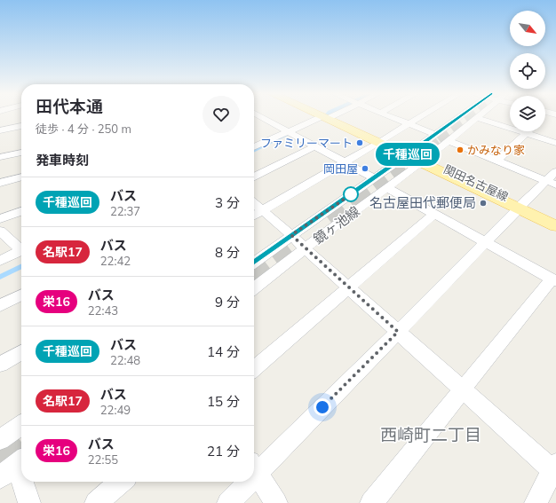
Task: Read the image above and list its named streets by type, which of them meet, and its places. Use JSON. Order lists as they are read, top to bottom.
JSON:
{
  "streets": {
    "main road": ["関田名古屋線"],
    "street": ["鏡ヶ池線"]
  },
  "crossings": [
    ["関田名古屋線", "鏡ヶ池線"]
  ],
  "districts": ["西崎町二丁目"],
  "places": [
    "ファミリーマート",
    "かみなり家",
    "岡田屋",
    "名古屋田代郵便局"
  ],
  "lines": ["bus line 千種巡回"],
  "north": "bottom right",
  "page": {
    "on_map": "千種巡回",
    "heading": [
      ["田代本通", "徒歩 · 4 分 · 250 m"],
      "発車時刻"
    ],
    "list": [
      {
        "mark": "千種巡回",
        "name": "バス",
        "note": "22:37",
        "value": "3 分"
      },
      {
        "mark": "名駅17",
        "name": "バス",
        "note": "22:42",
        "value": "8 分"
      },
      {
        "mark": "栄16",
        "name": "バス",
        "note": "22:43",
        "value": "9 分"
      },
      {
        "mark": "千種巡回",
        "name": "バス",
        "note": "22:48",
        "value": "14 分"
      },
      {
        "mark": "名駅17",
        "name": "バス",
        "note": "22:49",
        "value": "15 分"
      },
      {
        "mark": "栄16",
        "name": "バス",
        "note": "22:55",
        "value": "21 分"
      }
    ]
  }
}
